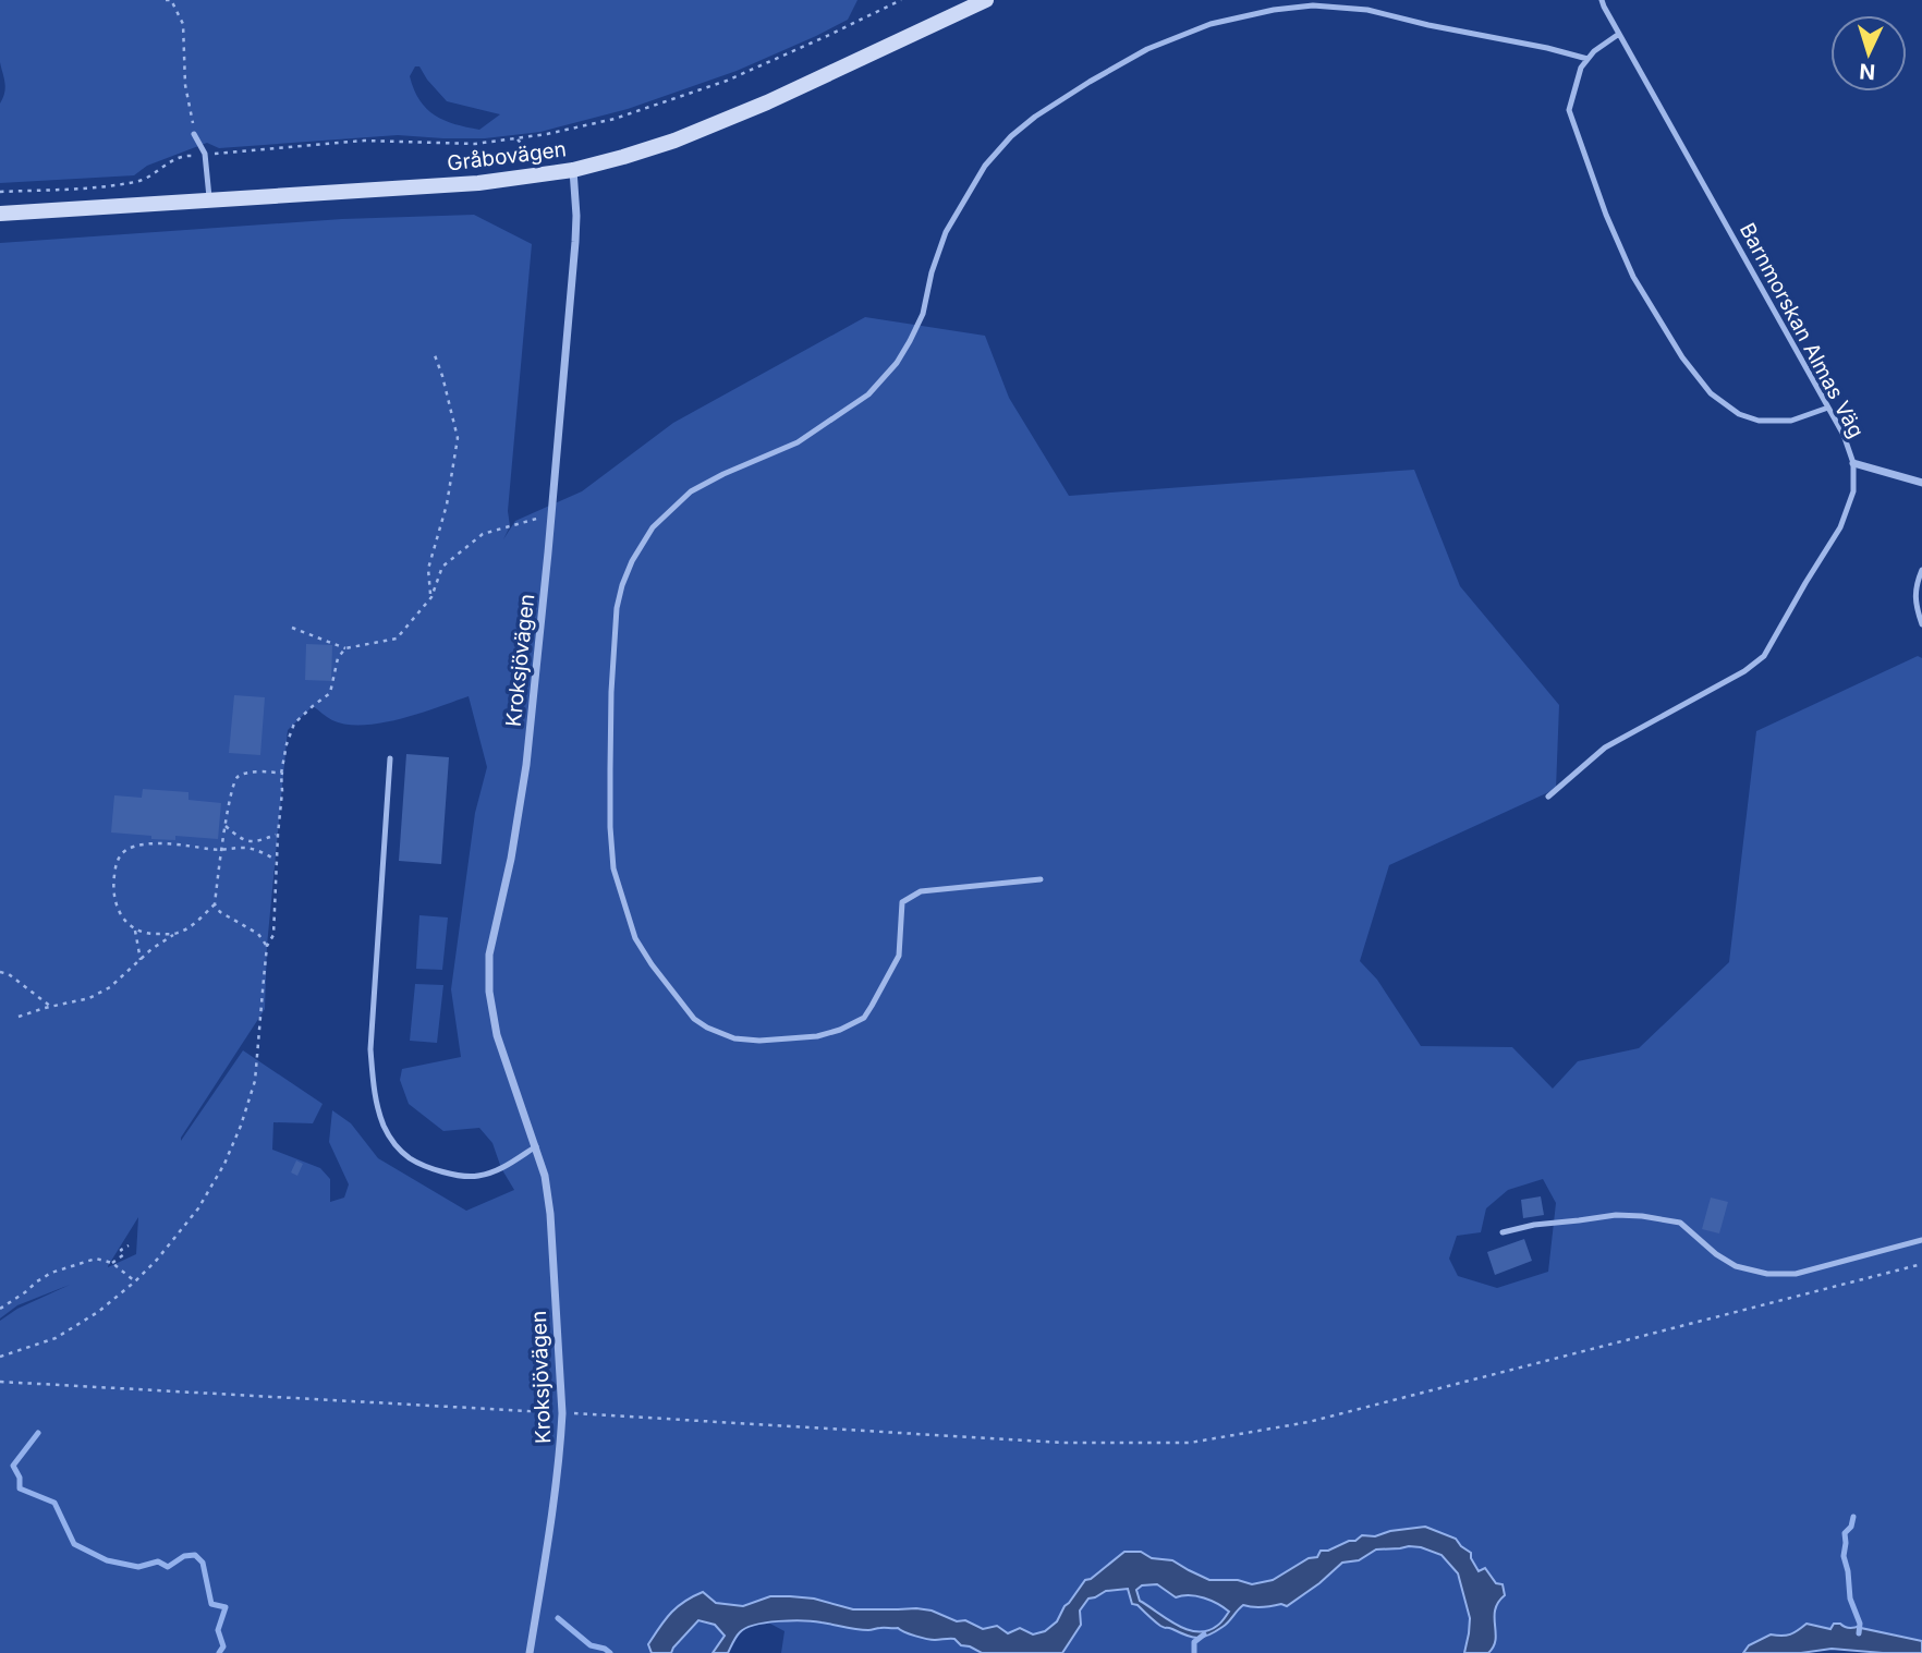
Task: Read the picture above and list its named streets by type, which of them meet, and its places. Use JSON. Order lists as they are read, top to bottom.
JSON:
{
  "streets": {
    "main road": ["Gråbovägen"],
    "street": ["Kroksjövägen"],
    "lane": ["Barnmorskan Almas Väg"]
  },
  "crossings": [
    ["Gråbovägen", "Kroksjövägen"]
  ],
  "north": "bottom"
}
